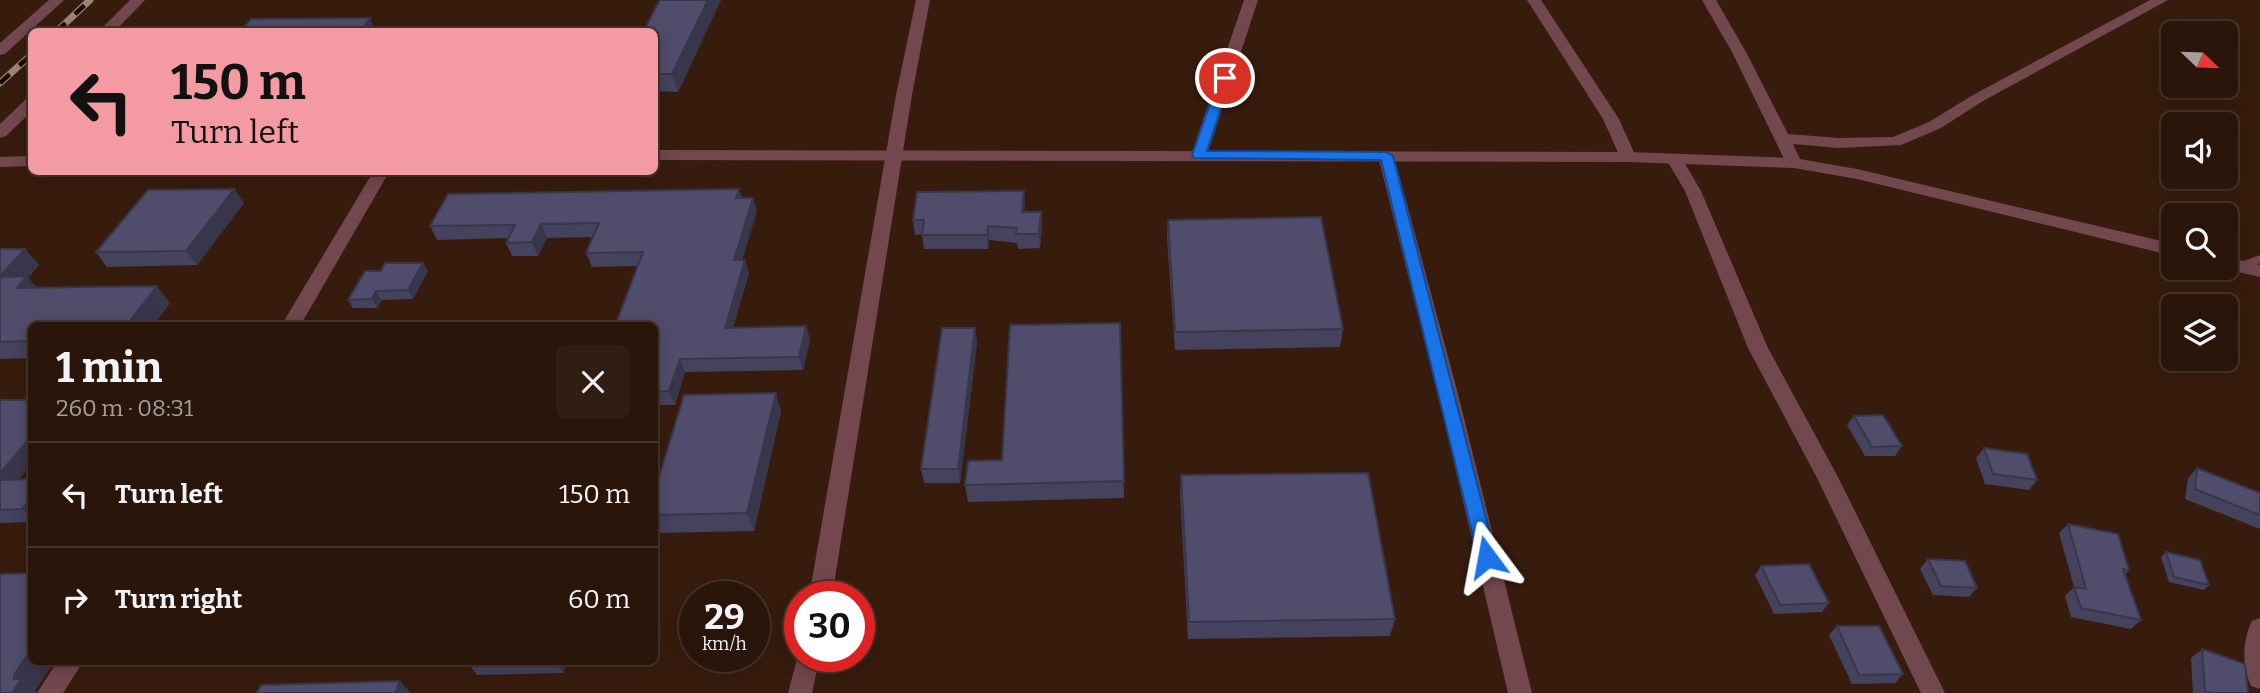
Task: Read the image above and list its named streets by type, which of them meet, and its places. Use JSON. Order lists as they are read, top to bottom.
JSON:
{
  "north": "bottom right",
  "page": {
    "turn": ["150 m", "Turn left"],
    "heading": ["1 min", "260 m · 08:31"],
    "list": [
      {
        "name": "Turn left",
        "value": "150 m"
      },
      {
        "name": "Turn right",
        "value": "60 m"
      }
    ],
    "speed": "29 km/h",
    "limit": "30"
  }
}
